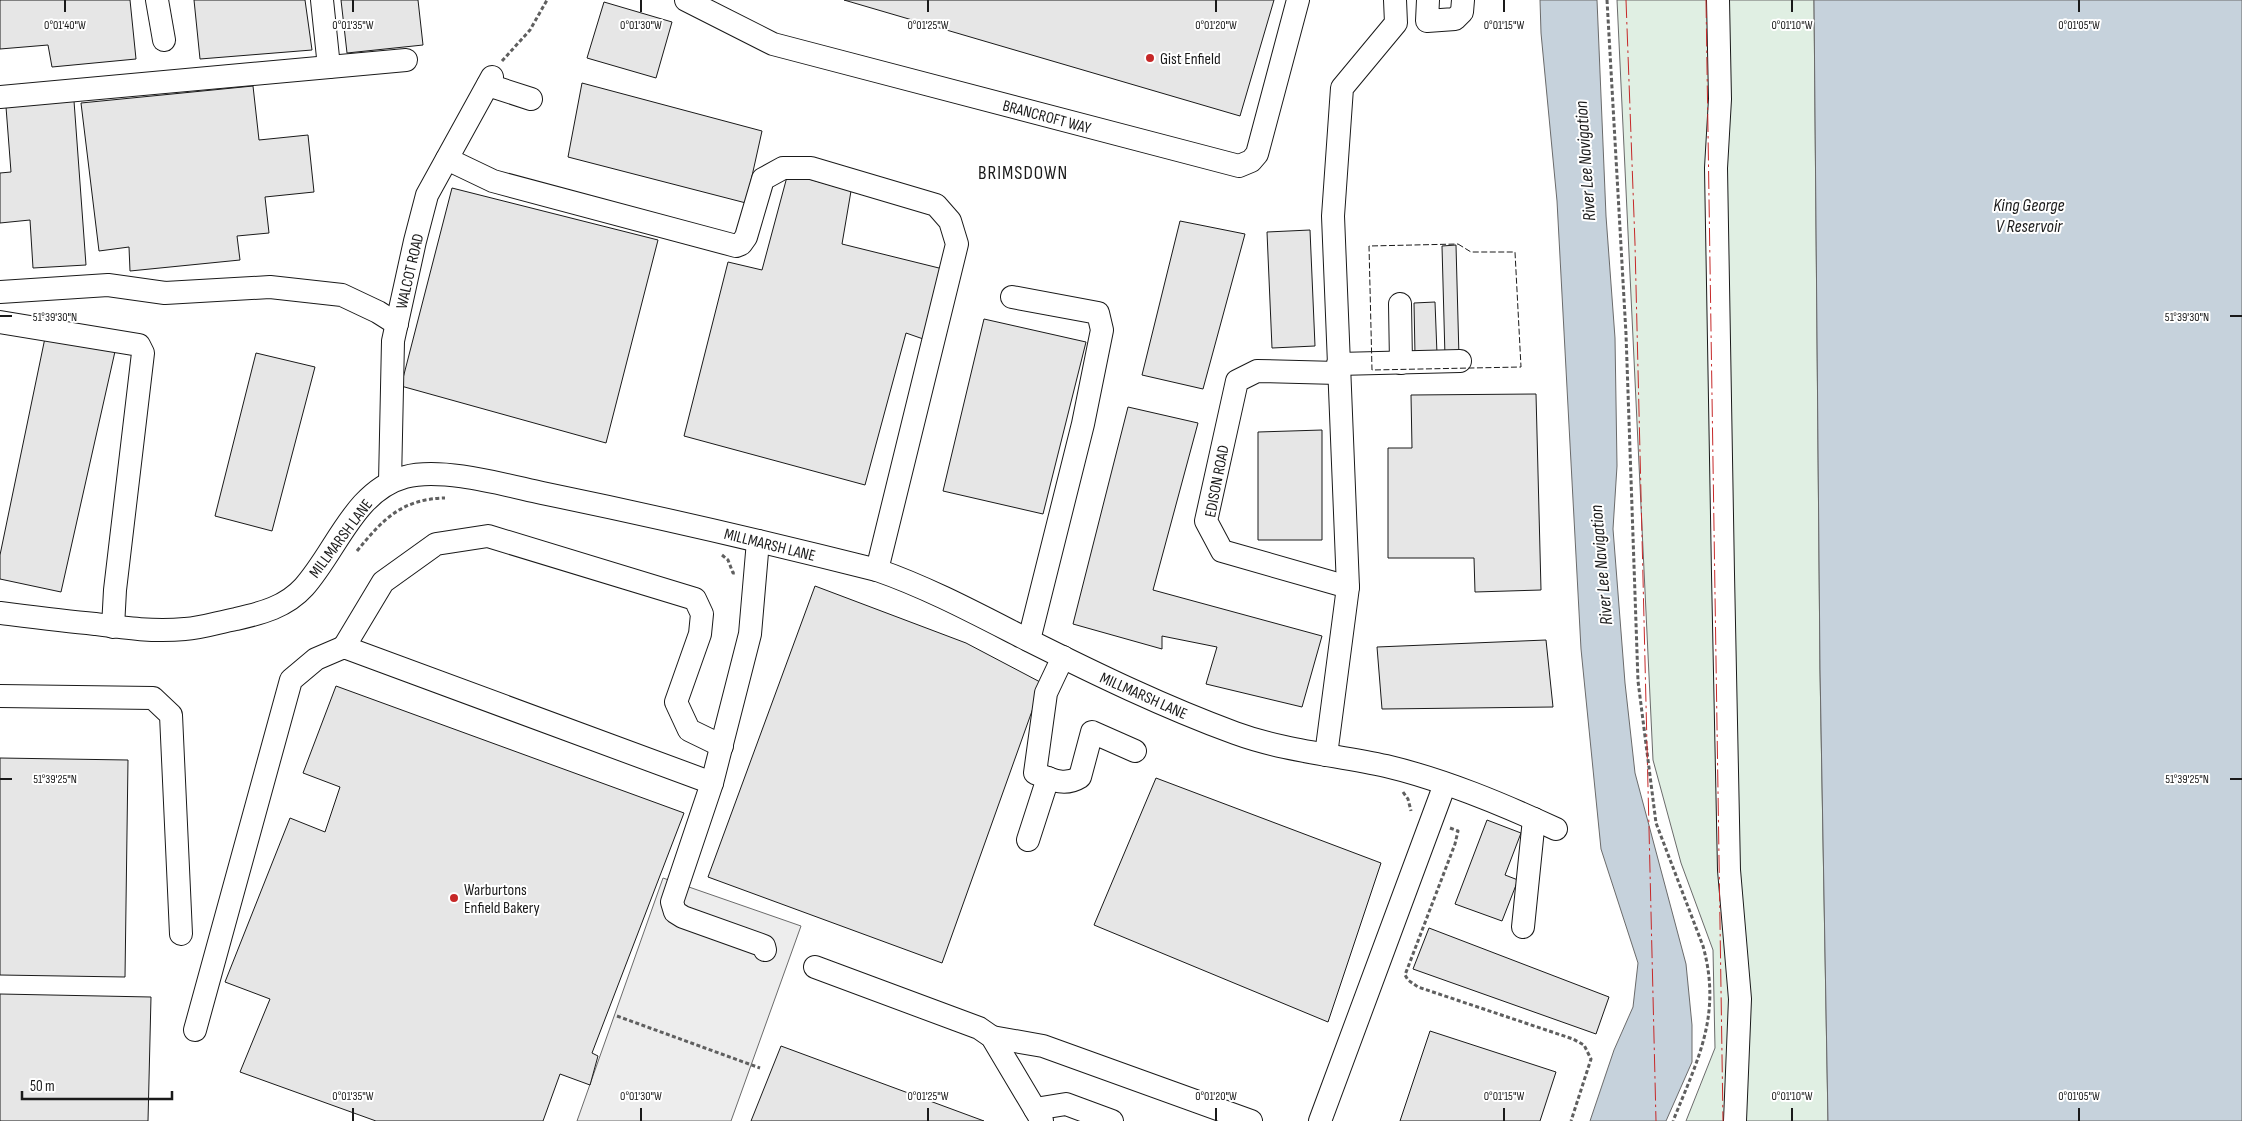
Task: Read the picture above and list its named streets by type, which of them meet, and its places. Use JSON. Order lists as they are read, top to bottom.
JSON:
{
  "streets": {
    "street": [
      "BRANCROFT WAY",
      "WALCOT ROAD",
      "EDISON ROAD",
      "MILLMARSH LANE"
    ]
  },
  "crossings": [
    ["WALCOT ROAD", "MILLMARSH LANE"]
  ],
  "districts": ["BRIMSDOWN"],
  "water": ["River Lee Navigation", "King George V Reservoir"],
  "places": ["Gist Enfield", "Warburtons Enfield Bakery"],
  "scale_bar": "50 m",
  "coordinates": [
    "0°01'40\"W",
    "0°01'35\"W",
    "0°01'30\"W",
    "0°01'25\"W",
    "0°01'20\"W",
    "0°01'15\"W",
    "0°01'10\"W",
    "0°01'05\"W",
    "51°39'30\"N",
    "51°39'25\"N"
  ]
}
